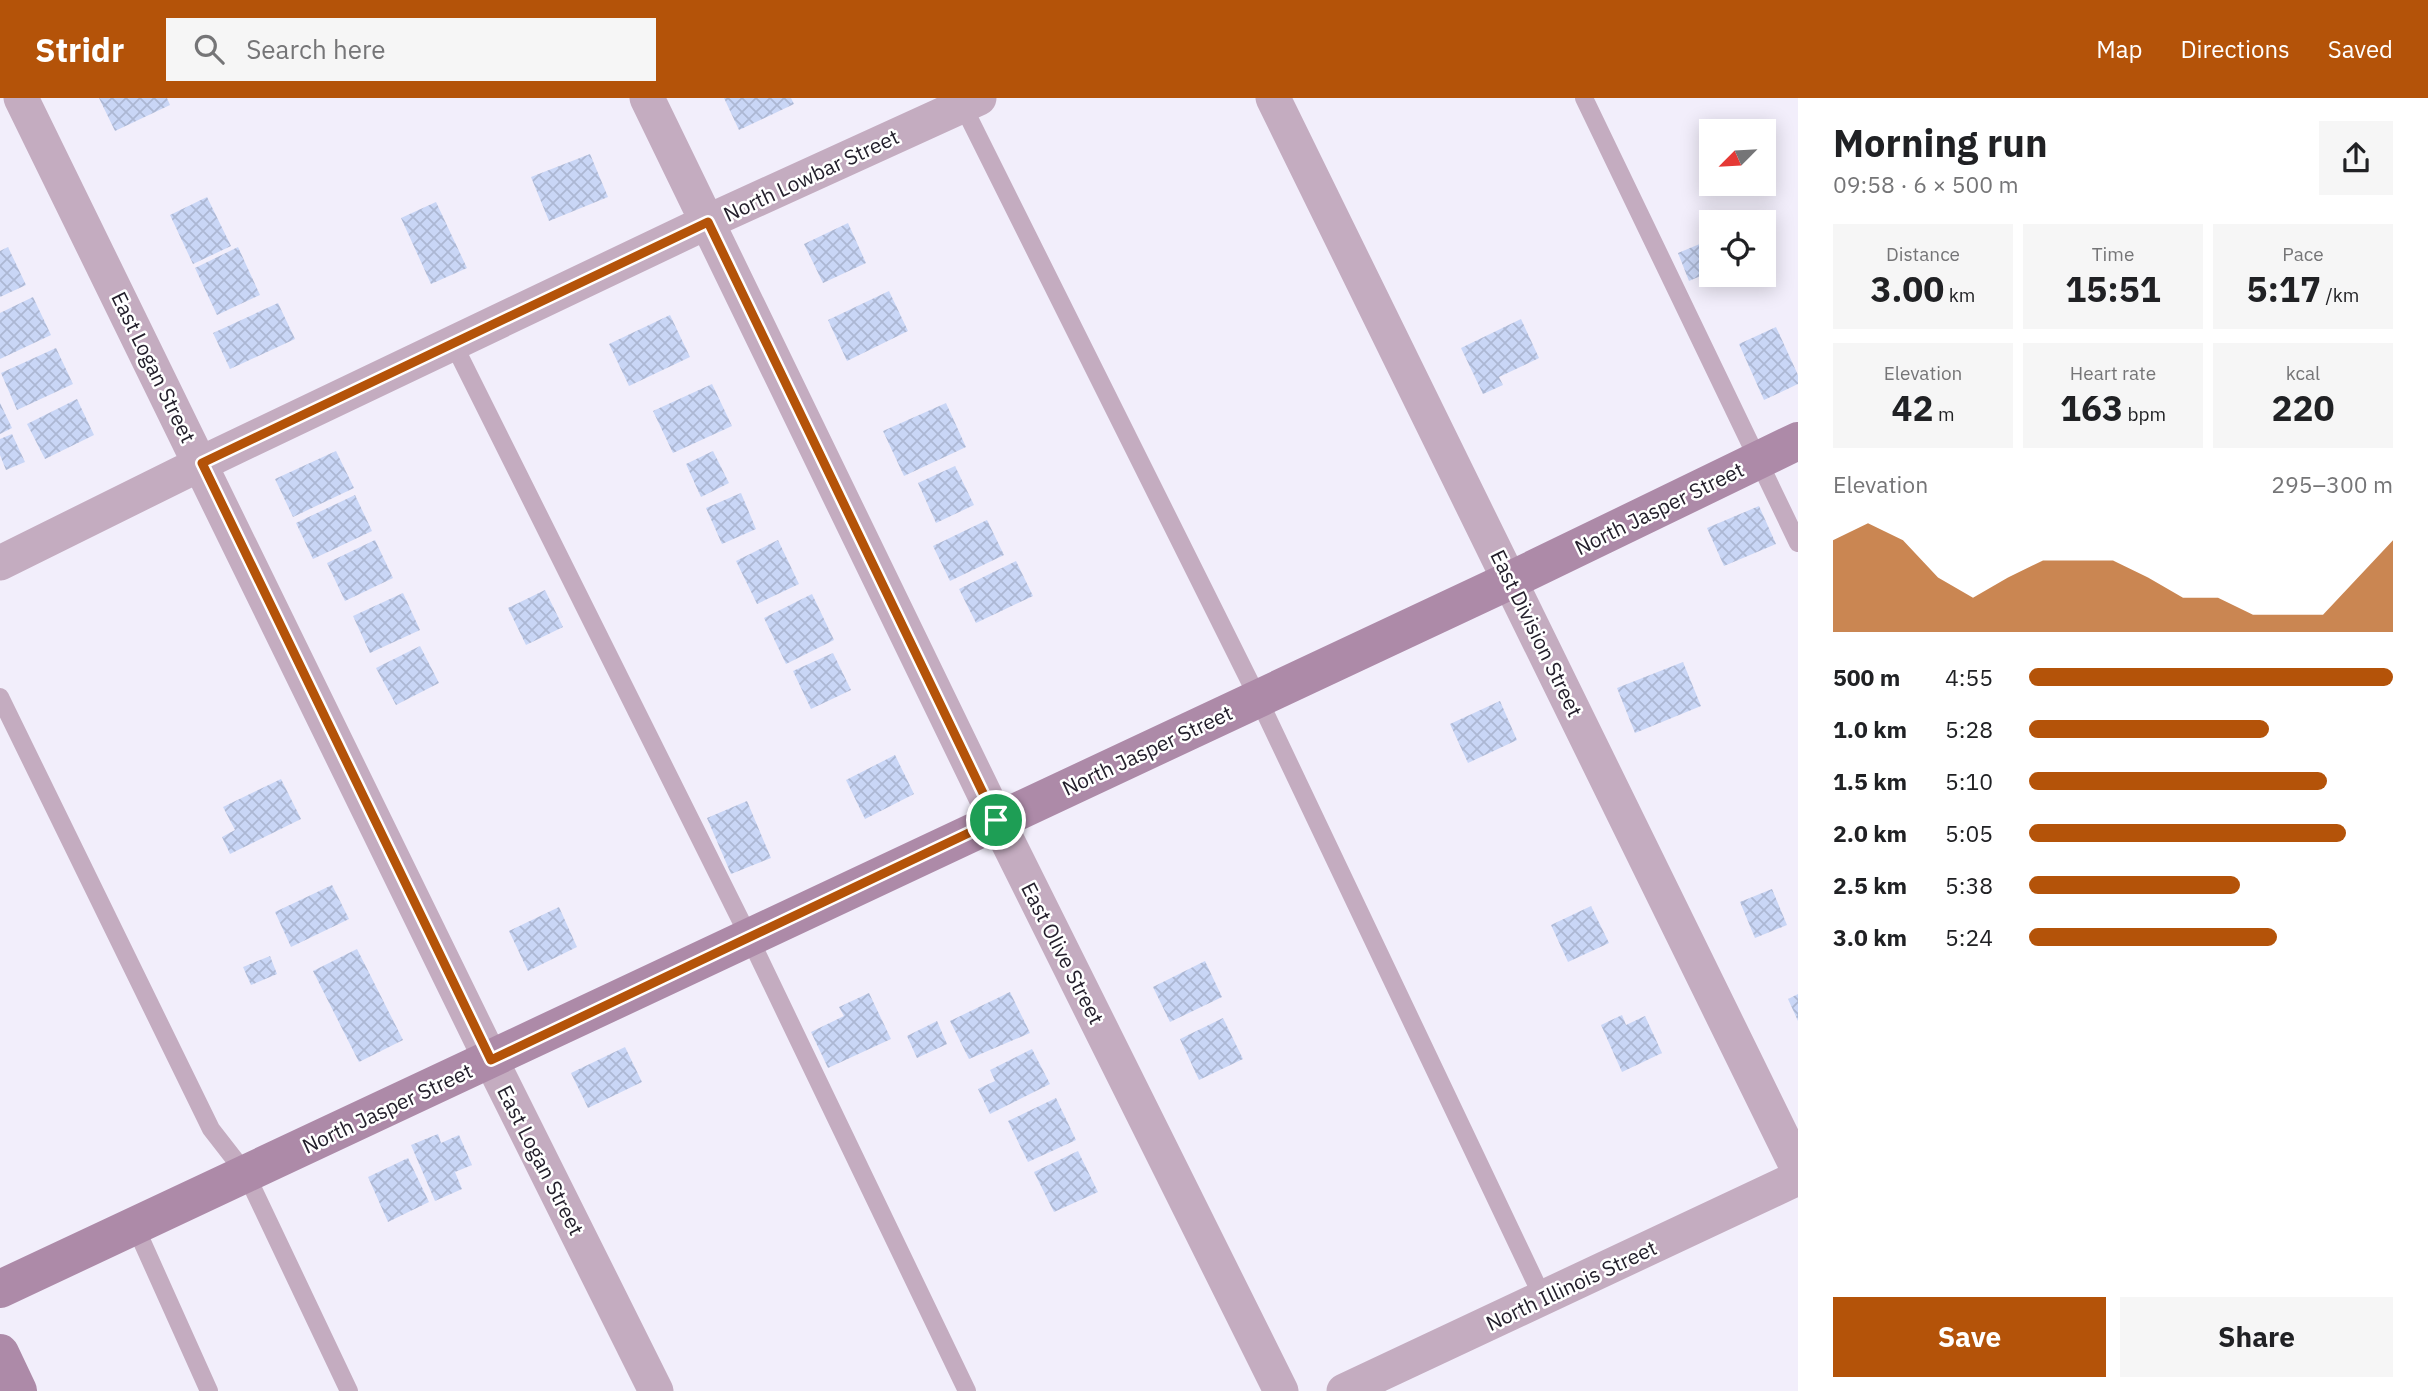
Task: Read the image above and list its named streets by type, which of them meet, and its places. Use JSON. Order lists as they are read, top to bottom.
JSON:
{
  "streets": {
    "street": [
      "North Lowbar Street",
      "East Logan Street",
      "North Jasper Street",
      "East Division Street",
      "East Olive Street",
      "North Illinois Street"
    ]
  },
  "crossings": [
    ["North Lowbar Street", "East Logan Street"],
    ["North Lowbar Street", "East Olive Street"],
    ["East Logan Street", "North Jasper Street"],
    ["North Jasper Street", "East Division Street"],
    ["North Jasper Street", "East Olive Street"]
  ],
  "north": "bottom left",
  "page": {
    "header": "Stridr",
    "search": "Search here",
    "nav": ["Map", "Directions", "Saved"],
    "heading": ["Morning run", "09:58 · 6 × 500 m"],
    "stats": [
      ["Distance", "3.00 km"],
      ["Time", "15:51"],
      ["Pace", "5:17 /km"],
      ["Elevation", "42 m"],
      ["Heart rate", "163 bpm"],
      ["kcal", "220"]
    ],
    "chart": ["Elevation", "295–300 m"],
    "list": [
      {
        "name": "500 m",
        "note": "4:55"
      },
      {
        "name": "1.0 km",
        "note": "5:28"
      },
      {
        "name": "1.5 km",
        "note": "5:10"
      },
      {
        "name": "2.0 km",
        "note": "5:05"
      },
      {
        "name": "2.5 km",
        "note": "5:38"
      },
      {
        "name": "3.0 km",
        "note": "5:24"
      }
    ],
    "buttons": ["Save", "Share"]
  }
}
